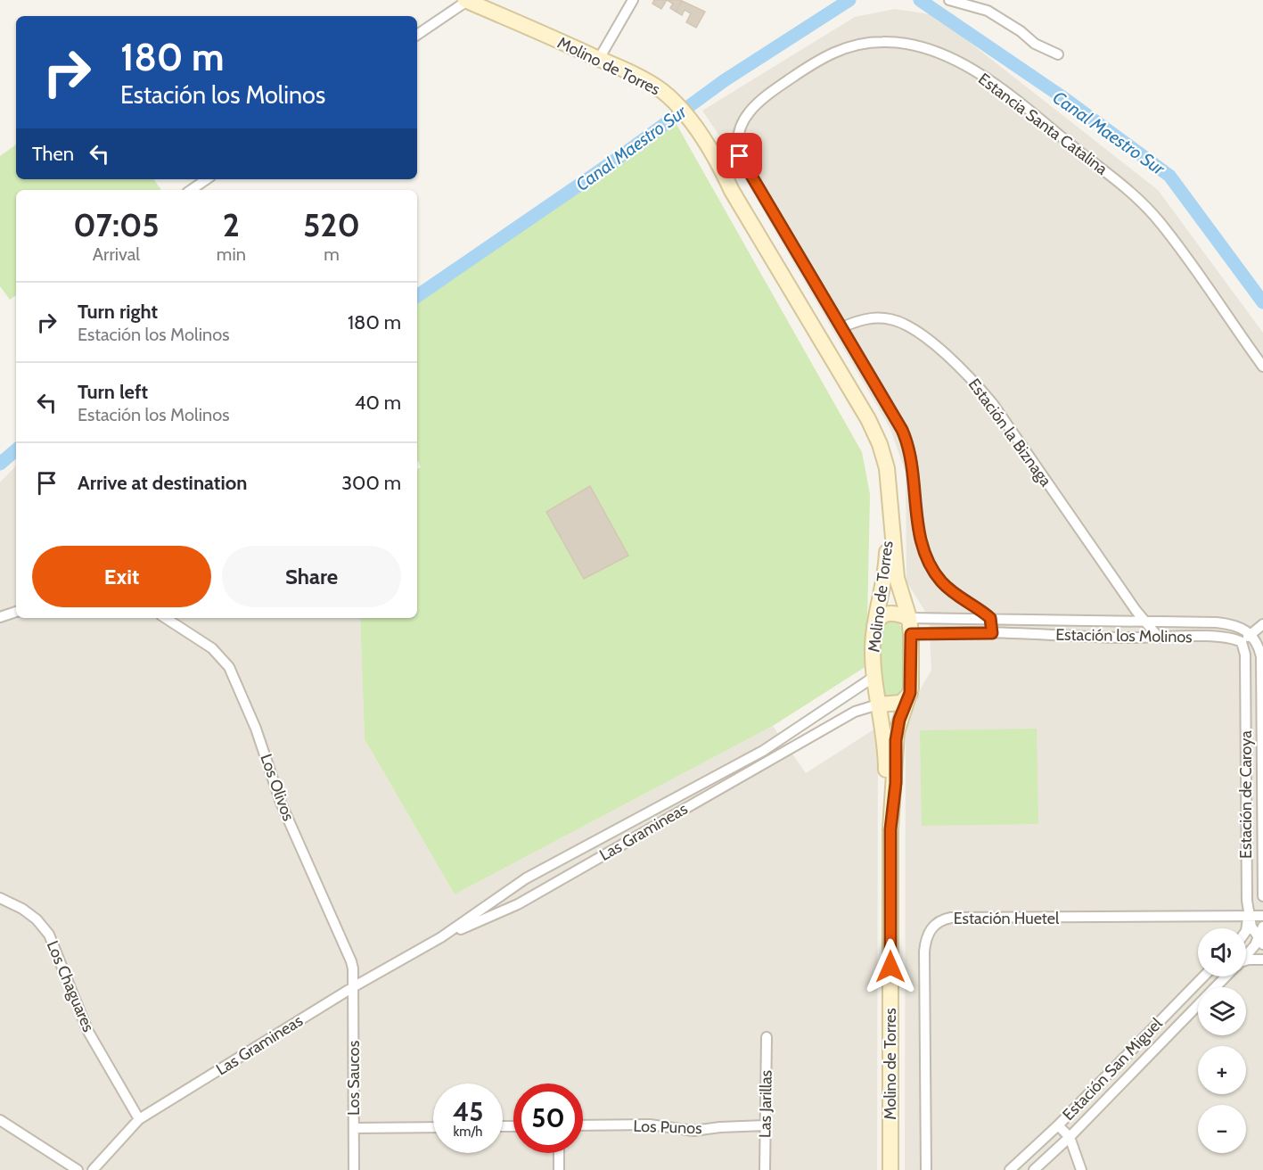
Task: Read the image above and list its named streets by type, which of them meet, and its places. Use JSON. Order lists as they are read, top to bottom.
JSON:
{
  "streets": {
    "main road": ["Molino de Torres"],
    "street": [
      "Estancia Santa Catalina",
      "Estación la Biznaga",
      "Estación los Molinos",
      "Los Olivos",
      "Estación de Caroya",
      "Las Gramineas",
      "Estación Huetel",
      "Los Chaguares",
      "Estación San Miguel",
      "Los Saucos",
      "Las Jarillas",
      "Los Punos"
    ]
  },
  "crossings": [
    ["Molino de Torres", "Estación los Molinos"],
    ["Molino de Torres", "Las Gramineas"],
    ["Estancia Santa Catalina", "Estación la Biznaga"],
    ["Estación la Biznaga", "Estación los Molinos"],
    ["Estación los Molinos", "Estación de Caroya"],
    ["Los Olivos", "Las Gramineas"],
    ["Los Olivos", "Los Saucos"],
    ["Estación de Caroya", "Estación Huetel"],
    ["Estación de Caroya", "Estación San Miguel"],
    ["Las Gramineas", "Los Chaguares"],
    ["Las Gramineas", "Los Saucos"],
    ["Las Jarillas", "Los Punos"]
  ],
  "water": ["Canal Maestro Sur"],
  "page": {
    "turn": ["180 m", "Estación los Molinos"],
    "then": "Then",
    "eta": [
      "07:05",
      "Arrival",
      "2",
      "min",
      "520",
      "m"
    ],
    "list": [
      {
        "name": "Turn right",
        "note": "Estación los Molinos",
        "value": "180 m"
      },
      {
        "name": "Turn left",
        "note": "Estación los Molinos",
        "value": "40 m"
      },
      {
        "name": "Arrive at destination",
        "value": "300 m"
      }
    ],
    "buttons": ["Exit", "Share"],
    "map_buttons": ["+", "−"],
    "speed": "45 km/h",
    "limit": "50"
  }
}
